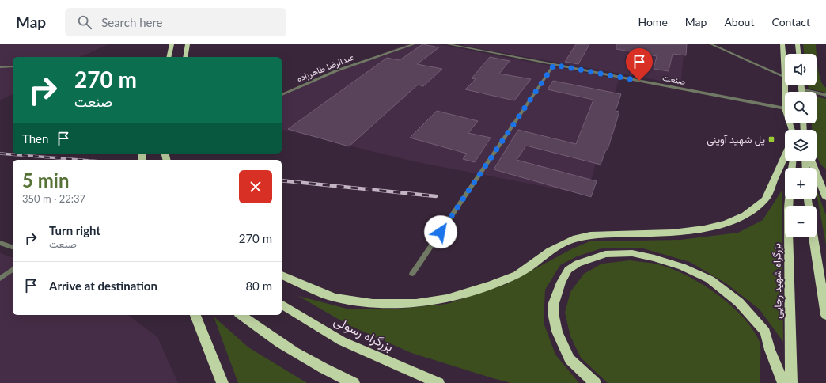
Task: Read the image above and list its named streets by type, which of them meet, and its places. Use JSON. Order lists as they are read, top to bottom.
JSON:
{
  "streets": {
    "highway": ["بزرگراه شهید رجایی", "بزرگراه رسولی"],
    "lane": ["عبدالرضا طاهرزاده", "صنعت"]
  },
  "places": {
    "transit": ["پل شهید آوینی"]
  },
  "page": {
    "header": "Map",
    "search": "Search here",
    "nav": [
      "Home",
      "Map",
      "About",
      "Contact"
    ],
    "map_buttons": ["+", "−"],
    "turn": ["270 m", "صنعت"],
    "then": "Then",
    "heading": ["5 min", "350 m · 22:37"],
    "list": [
      {
        "name": "Turn right",
        "note": "صنعت",
        "value": "270 m"
      },
      {
        "name": "Arrive at destination",
        "value": "80 m"
      }
    ]
  }
}
